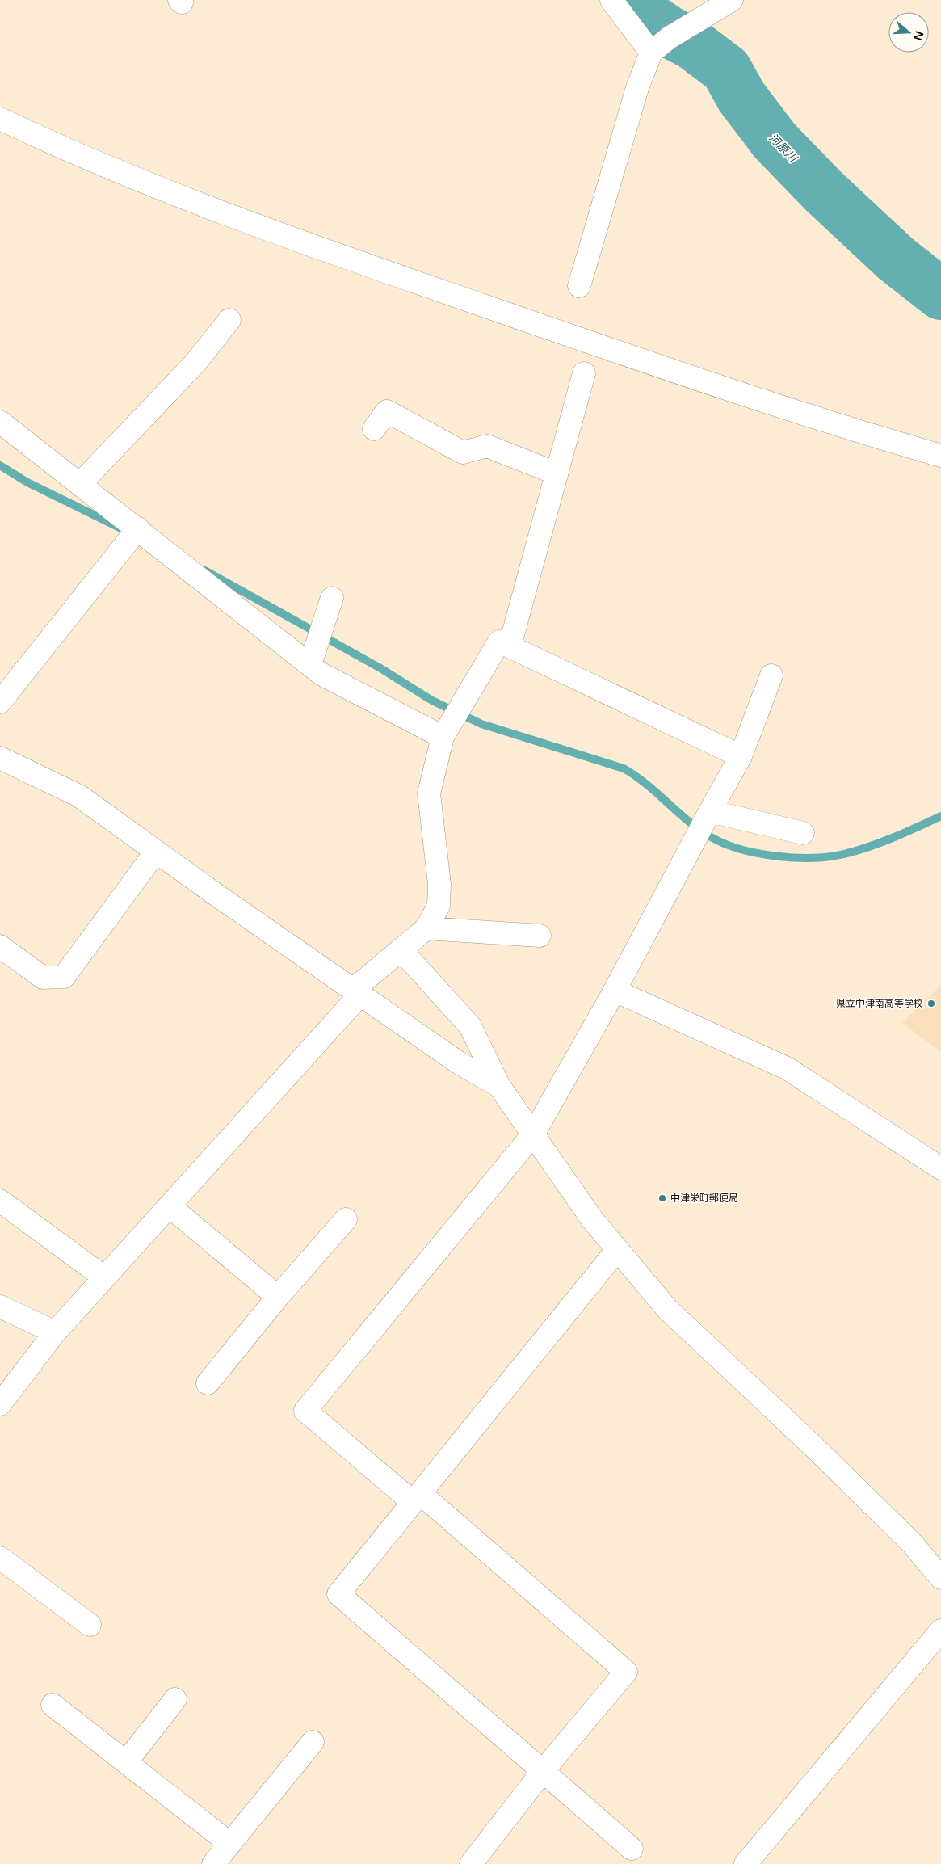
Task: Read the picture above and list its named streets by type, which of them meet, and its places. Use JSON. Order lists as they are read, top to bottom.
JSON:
{
  "water": ["河原川"],
  "places": ["県立中津南高等学校", "中津栄町郵便局"],
  "north": "right"
}
